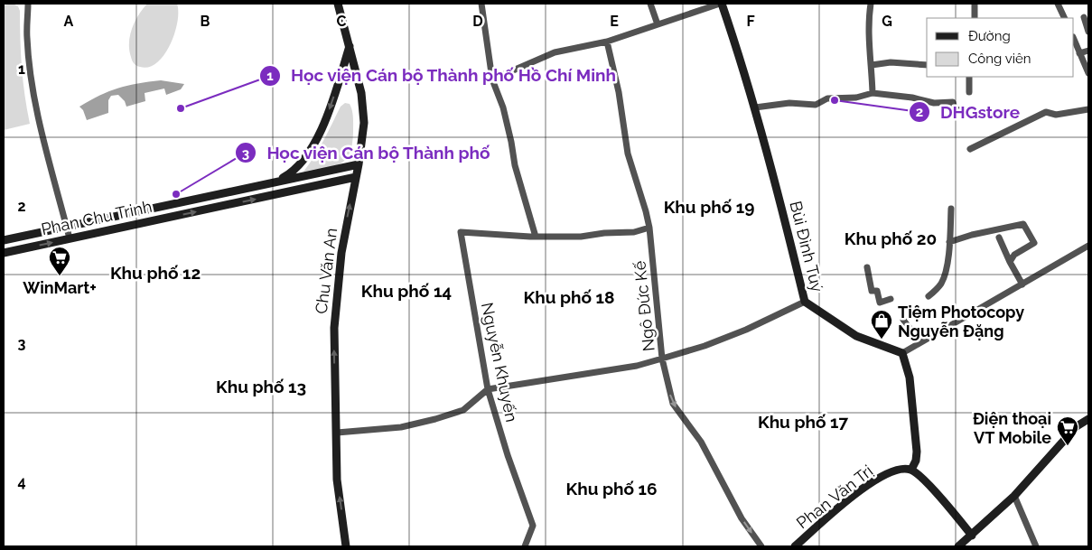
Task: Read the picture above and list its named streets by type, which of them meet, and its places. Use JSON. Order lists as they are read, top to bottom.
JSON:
{
  "streets": {
    "street": [
      "Phan Chu Trinh",
      "Bùi Đình Tuý",
      "Chu Văn An",
      "Ngô Đức Kế",
      "Nguyễn Khuyến",
      "Phan Văn Trị"
    ]
  },
  "crossings": [
    ["Phan Chu Trinh", "Chu Văn An"]
  ],
  "one_way": ["Chu Văn An", "Ngô Đức Kế"],
  "districts": [
    "Khu phố 19",
    "Khu phố 20",
    "Khu phố 12",
    "Khu phố 14",
    "Khu phố 18",
    "Khu phố 13",
    "Khu phố 17",
    "Khu phố 16"
  ],
  "places": {
    "other": ["DHGstore", "Học viện Cán bộ Thành phố Hồ Chí Minh", "Học viện Cán bộ Thành phố"],
    "supermarket": ["WinMart+", "Điện thoại VT Mobile"],
    "shop": ["Tiệm Photocopy Nguyễn Đặng"]
  },
  "legend": ["Đường", "Công viên"],
  "grid": {
    "columns": [
      "A",
      "B",
      "C",
      "D",
      "E",
      "F",
      "G"
    ],
    "rows": [
      "1",
      "2",
      "3",
      "4"
    ]
  }
}
